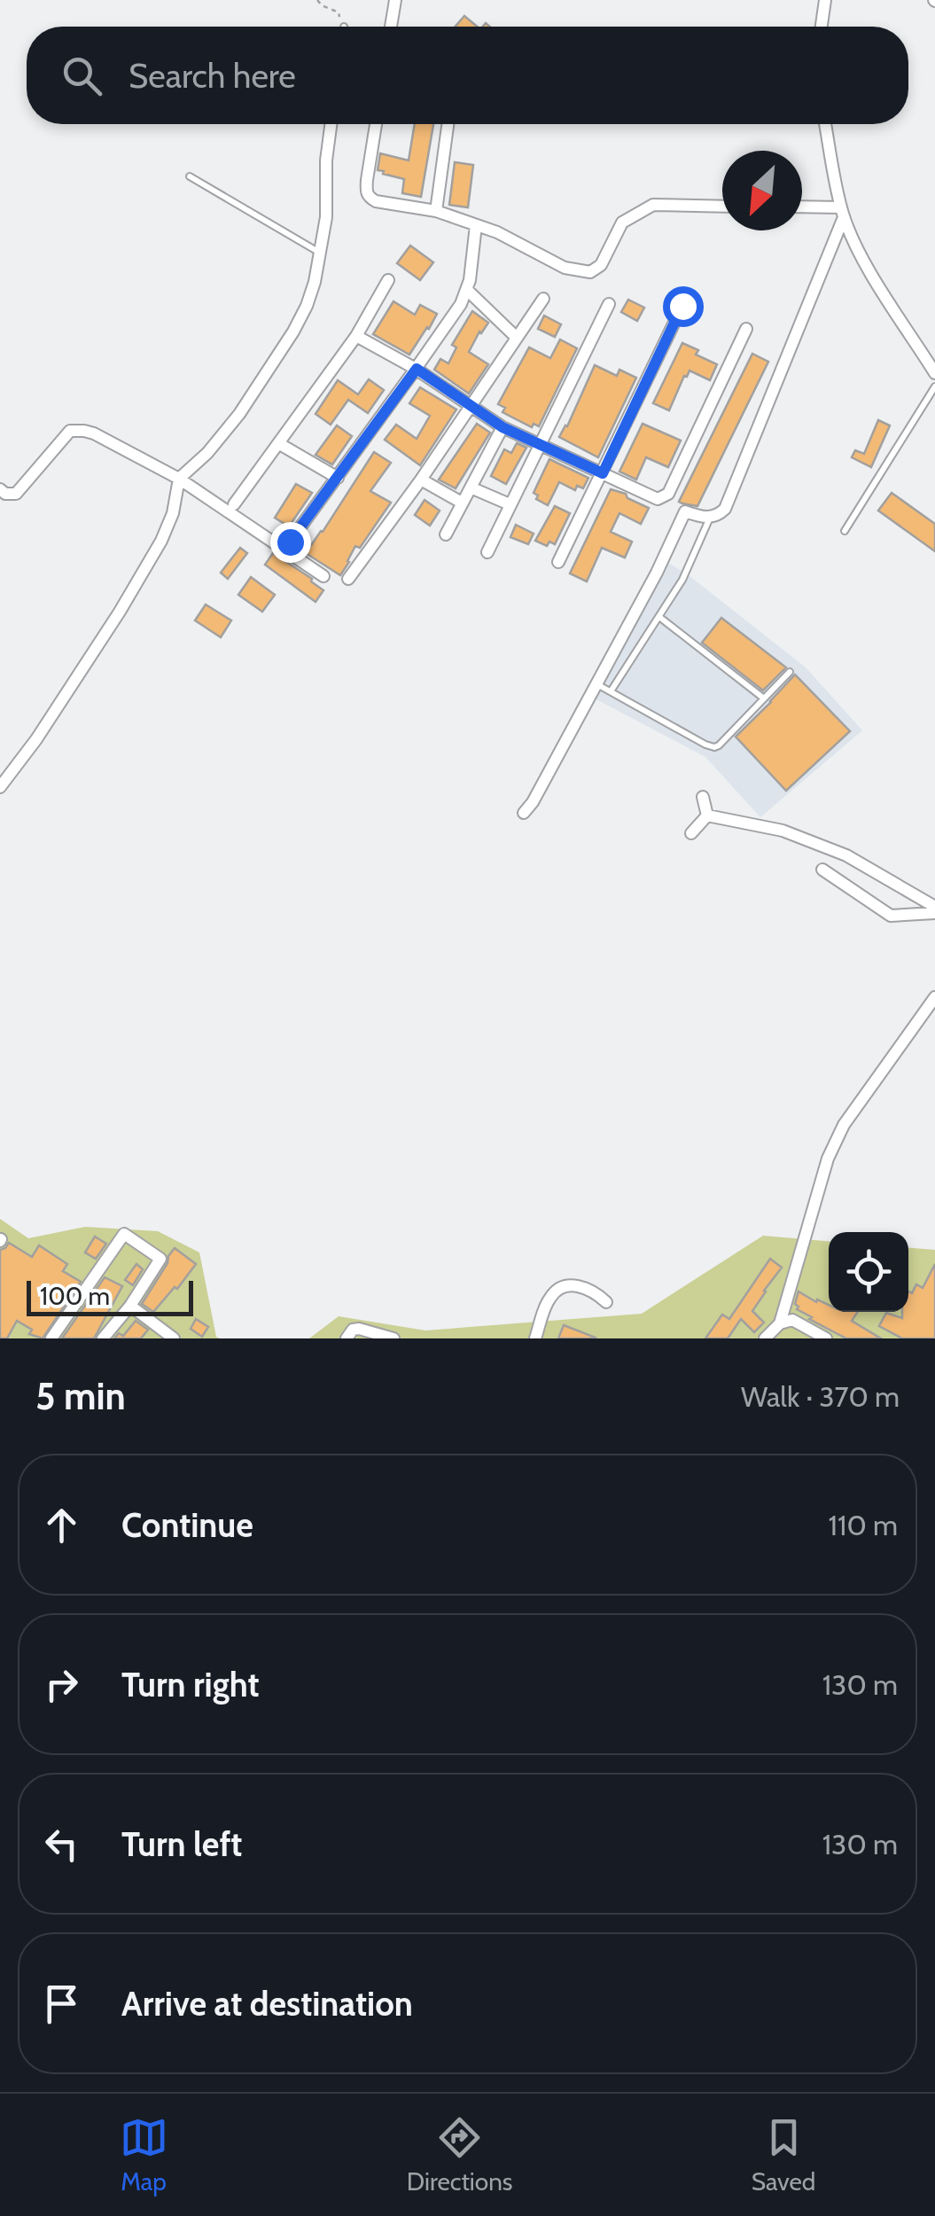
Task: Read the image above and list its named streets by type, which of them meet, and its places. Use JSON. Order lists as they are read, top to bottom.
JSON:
{
  "scale_bar": "100 m",
  "north": "bottom left",
  "page": {
    "search": "Search here",
    "scale": "100 m",
    "heading": ["5 min", "Walk · 370 m"],
    "list": [
      ["Continue", "110 m"],
      ["Turn right", "130 m"],
      ["Turn left", "130 m"],
      "Arrive at destination"
    ],
    "nav": ["Map", "Directions", "Saved"]
  }
}
